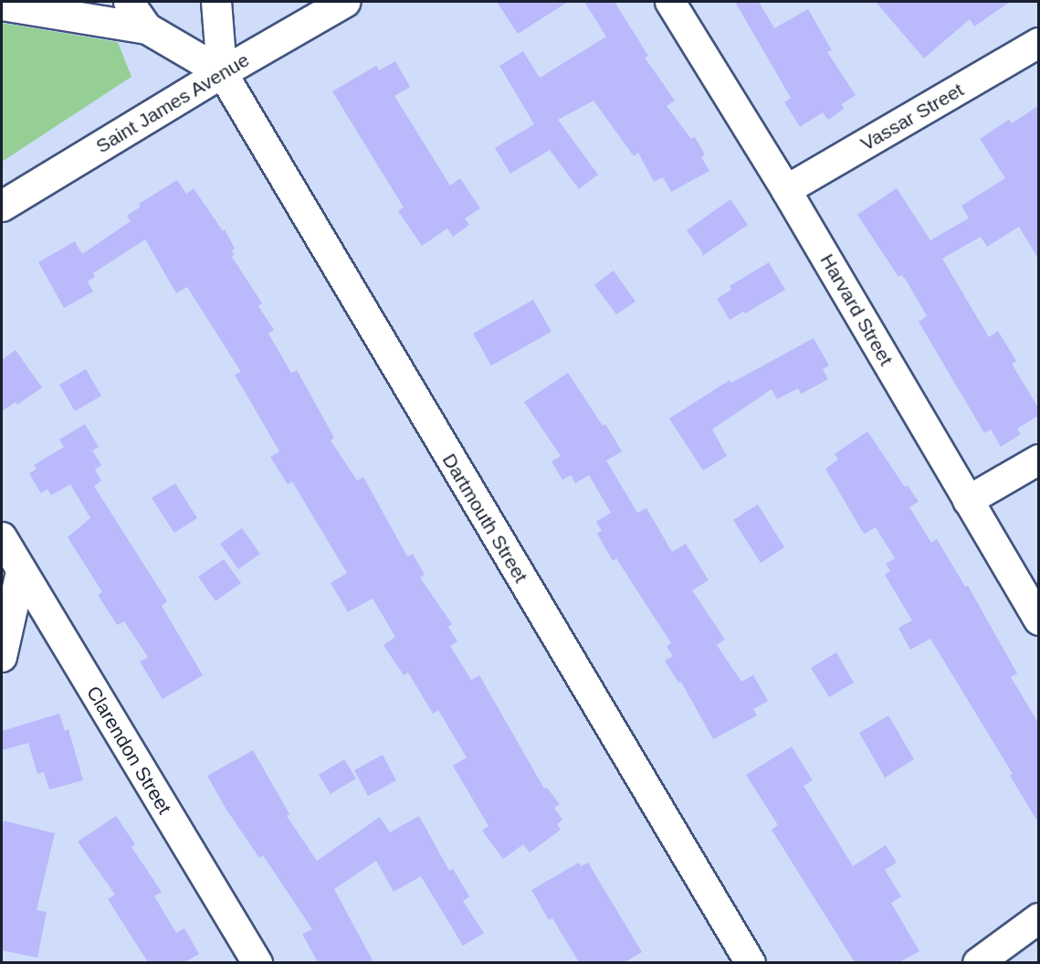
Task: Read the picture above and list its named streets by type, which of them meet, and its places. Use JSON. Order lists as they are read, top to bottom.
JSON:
{
  "streets": {
    "main road": ["Saint James Avenue"],
    "street": [
      "Vassar Street",
      "Harvard Street",
      "Dartmouth Street",
      "Clarendon Street"
    ]
  },
  "crossings": [
    ["Saint James Avenue", "Dartmouth Street"],
    ["Vassar Street", "Harvard Street"]
  ]
}
